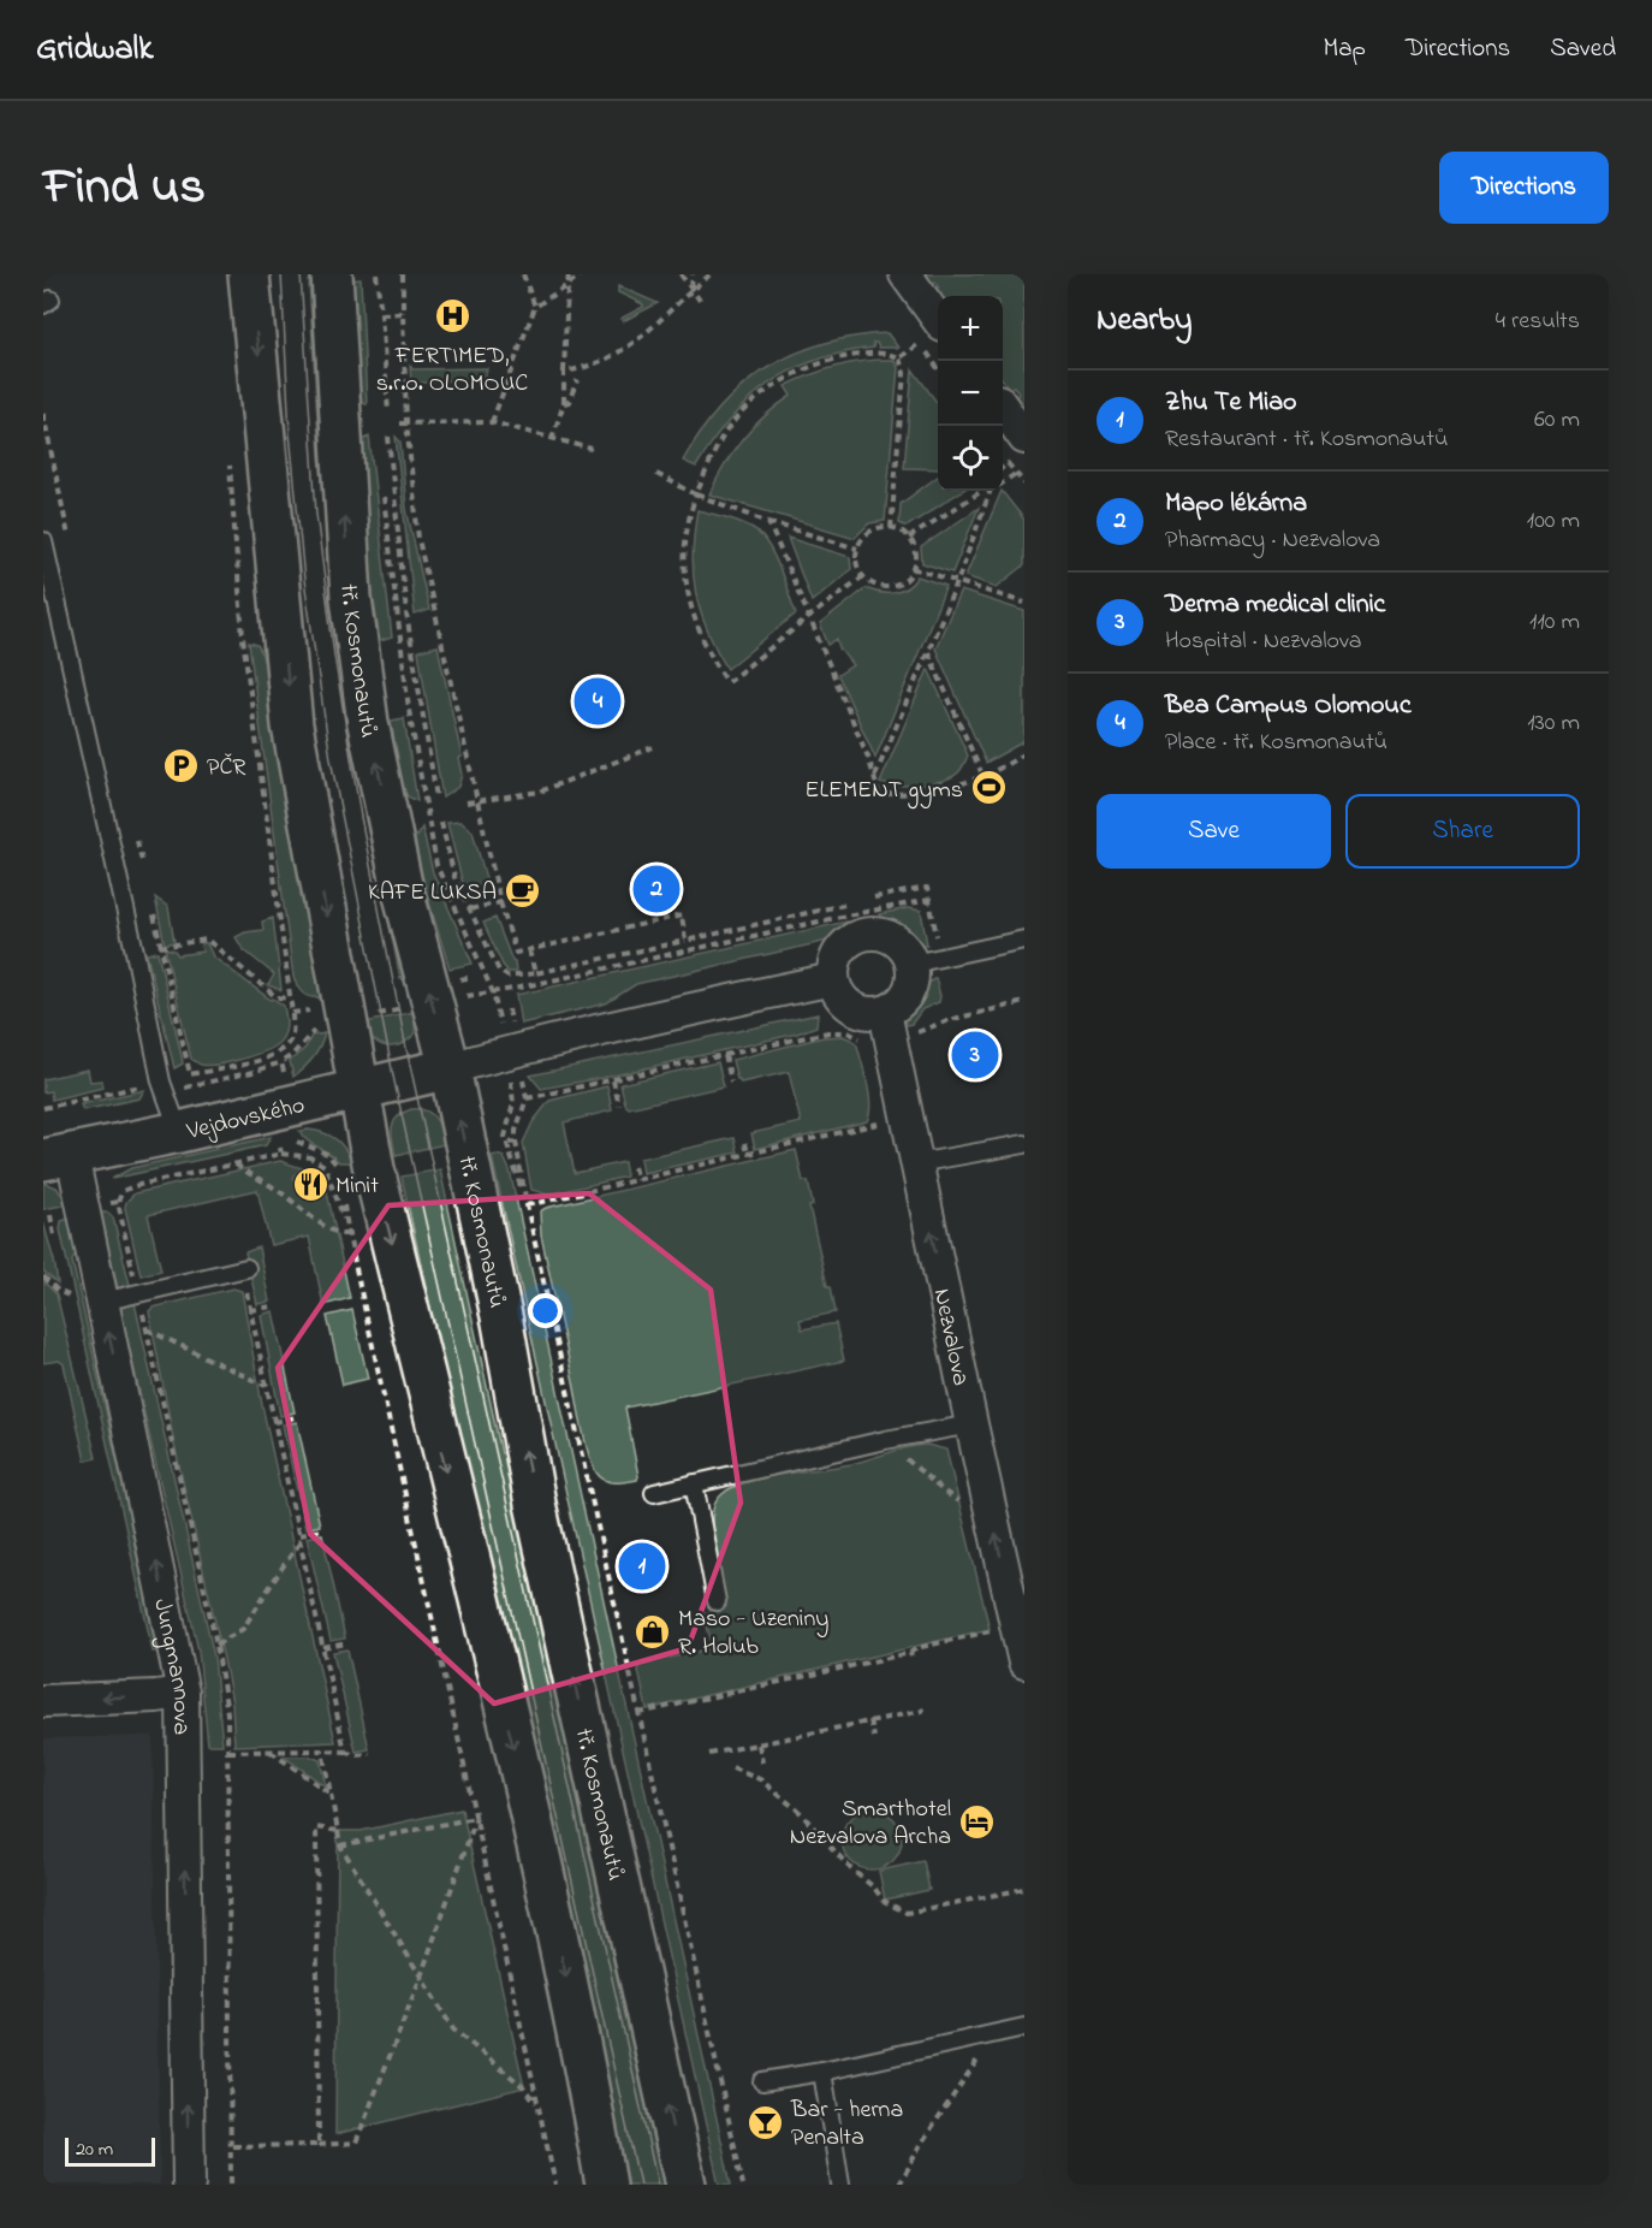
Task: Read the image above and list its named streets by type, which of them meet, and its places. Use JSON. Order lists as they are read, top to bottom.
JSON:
{
  "streets": {
    "street": [
      "tř. Kosmonautů",
      "Vejdovského",
      "Nezvalova",
      "Jungmannova"
    ]
  },
  "crossings": [
    ["tř. Kosmonautů", "Vejdovského"],
    ["Vejdovského", "Jungmannova"]
  ],
  "one_way": ["Nezvalova", "Jungmannova"],
  "places": {
    "hospital": ["FERTIMED, s.r.o. OLOMOUC"],
    "parking": ["PČR"],
    "sports": ["ELEMENT gyms"],
    "cafe": ["KAFE LUKSA"],
    "restaurant": ["Minit"],
    "shop": ["Maso - Uzeniny R. Holub"],
    "hotel": ["Smarthotel Nezvalova Archa"],
    "bar": ["Bar - herna Penalta"]
  },
  "scale_bar": "20 m",
  "page": {
    "header": "Gridwalk",
    "nav": ["Map", "Directions", "Saved"],
    "title": "Find us",
    "buttons": [
      "Directions",
      ["Save", "Share"]
    ],
    "heading": ["Nearby", "4 results"],
    "map_buttons": ["+", "−"],
    "list": [
      {
        "mark": "1",
        "name": "Zhu Te Miao",
        "note": "Restaurant · tř. Kosmonautů",
        "value": "60 m"
      },
      {
        "mark": "2",
        "name": "Mapo lékárna",
        "note": "Pharmacy · Nezvalova",
        "value": "100 m"
      },
      {
        "mark": "3",
        "name": "Derma medical clinic",
        "note": "Hospital · Nezvalova",
        "value": "110 m"
      },
      {
        "mark": "4",
        "name": "Bea Campus Olomouc",
        "note": "Place · tř. Kosmonautů",
        "value": "130 m"
      }
    ],
    "pins": [
      "4",
      "2",
      "3",
      "1"
    ],
    "scale": "20 m"
  }
}
